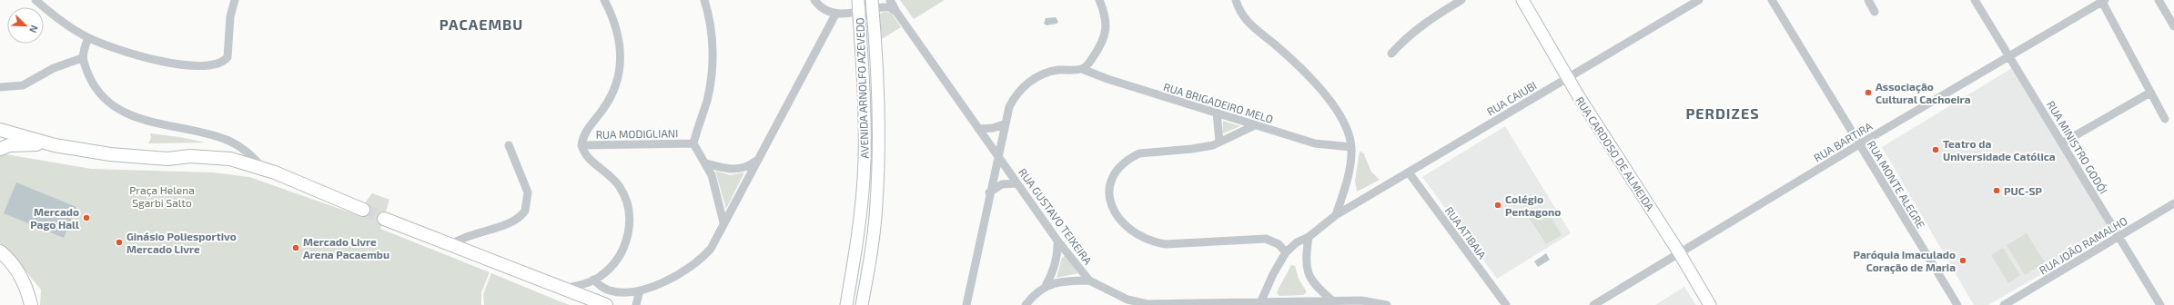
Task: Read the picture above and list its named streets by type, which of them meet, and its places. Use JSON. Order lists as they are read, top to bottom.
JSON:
{
  "streets": {
    "main road": ["AVENIDA ARNOLFO AZEVEDO", "RUA CARDOSO DE ALMEIDA"],
    "street": [
      "RUA CAIUBI",
      "RUA BRIGADEIRO MELO",
      "RUA MODIGLIANI",
      "RUA BARTIRA",
      "RUA MINISTRO GODÓI",
      "RUA MONTE ALEGRE",
      "RUA GUSTAVO TEIXEIRA",
      "RUA ATIBAIA",
      "RUA JOÃO RAMALHO"
    ]
  },
  "crossings": [
    ["RUA CAIUBI", "RUA CARDOSO DE ALMEIDA"],
    ["RUA CAIUBI", "RUA ATIBAIA"],
    ["RUA BARTIRA", "RUA MINISTRO GODÓI"],
    ["RUA BARTIRA", "RUA CARDOSO DE ALMEIDA"],
    ["RUA BARTIRA", "RUA MONTE ALEGRE"],
    ["RUA MINISTRO GODÓI", "RUA JOÃO RAMALHO"]
  ],
  "districts": ["PACAEMBU", "PERDIZES"],
  "parks": ["Praça Helena Sgarbi Salto"],
  "places": [
    "Associação Cultural Cachoeira",
    "Teatro da Universidade Católica",
    "PUC-SP",
    "Colégio Pentagono",
    "Mercado Pago Hall",
    "Ginásio Poliesportivo Mercado Livre",
    "Mercado Livre Arena Pacaembu",
    "Paróquia Imaculado Coração de Maria"
  ],
  "north": "bottom right"
}
